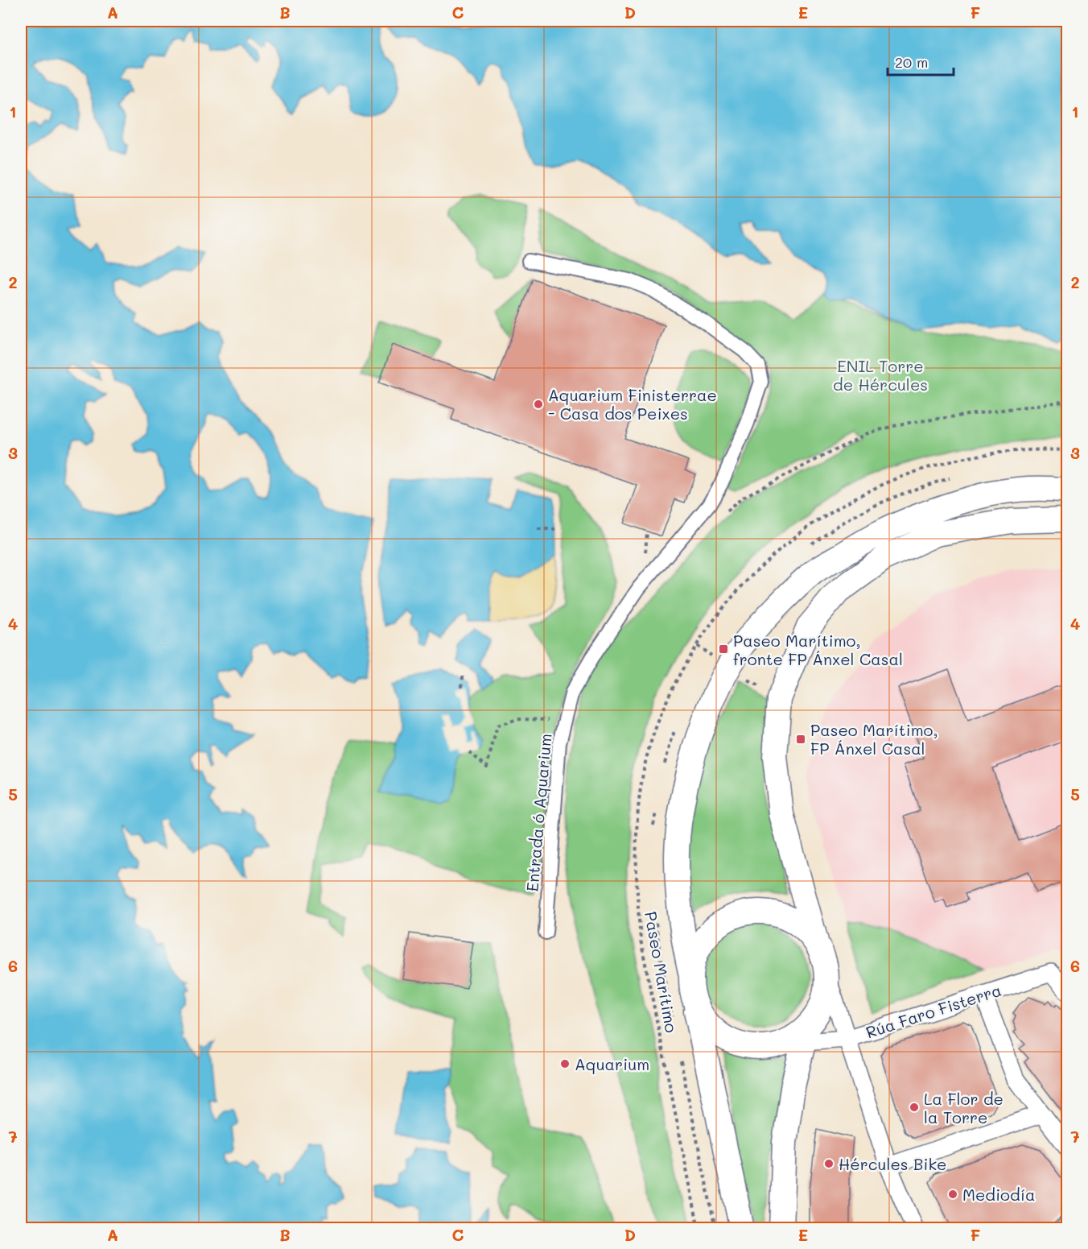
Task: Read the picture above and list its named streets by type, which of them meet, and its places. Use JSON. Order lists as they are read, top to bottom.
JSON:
{
  "streets": {
    "street": ["Entrada ó Aquarium", "Rúa Faro Fisterra"],
    "path": ["Paseo Marítimo"]
  },
  "parks": ["ENIL Torre de Hércules"],
  "places": {
    "other": [
      "Aquarium Finisterrae - Casa dos Peixes",
      "Aquarium",
      "La Flor de la Torre",
      "Hércules Bike",
      "Mediodía"
    ],
    "transit": ["Paseo Marítimo, fronte FP Ánxel Casal", "Paseo Marítimo, FP Ánxel Casal"]
  },
  "scale_bar": "20 m",
  "grid": {
    "columns": [
      "A",
      "B",
      "C",
      "D",
      "E",
      "F"
    ],
    "rows": [
      "1",
      "2",
      "3",
      "4",
      "5",
      "6",
      "7"
    ]
  }
}
